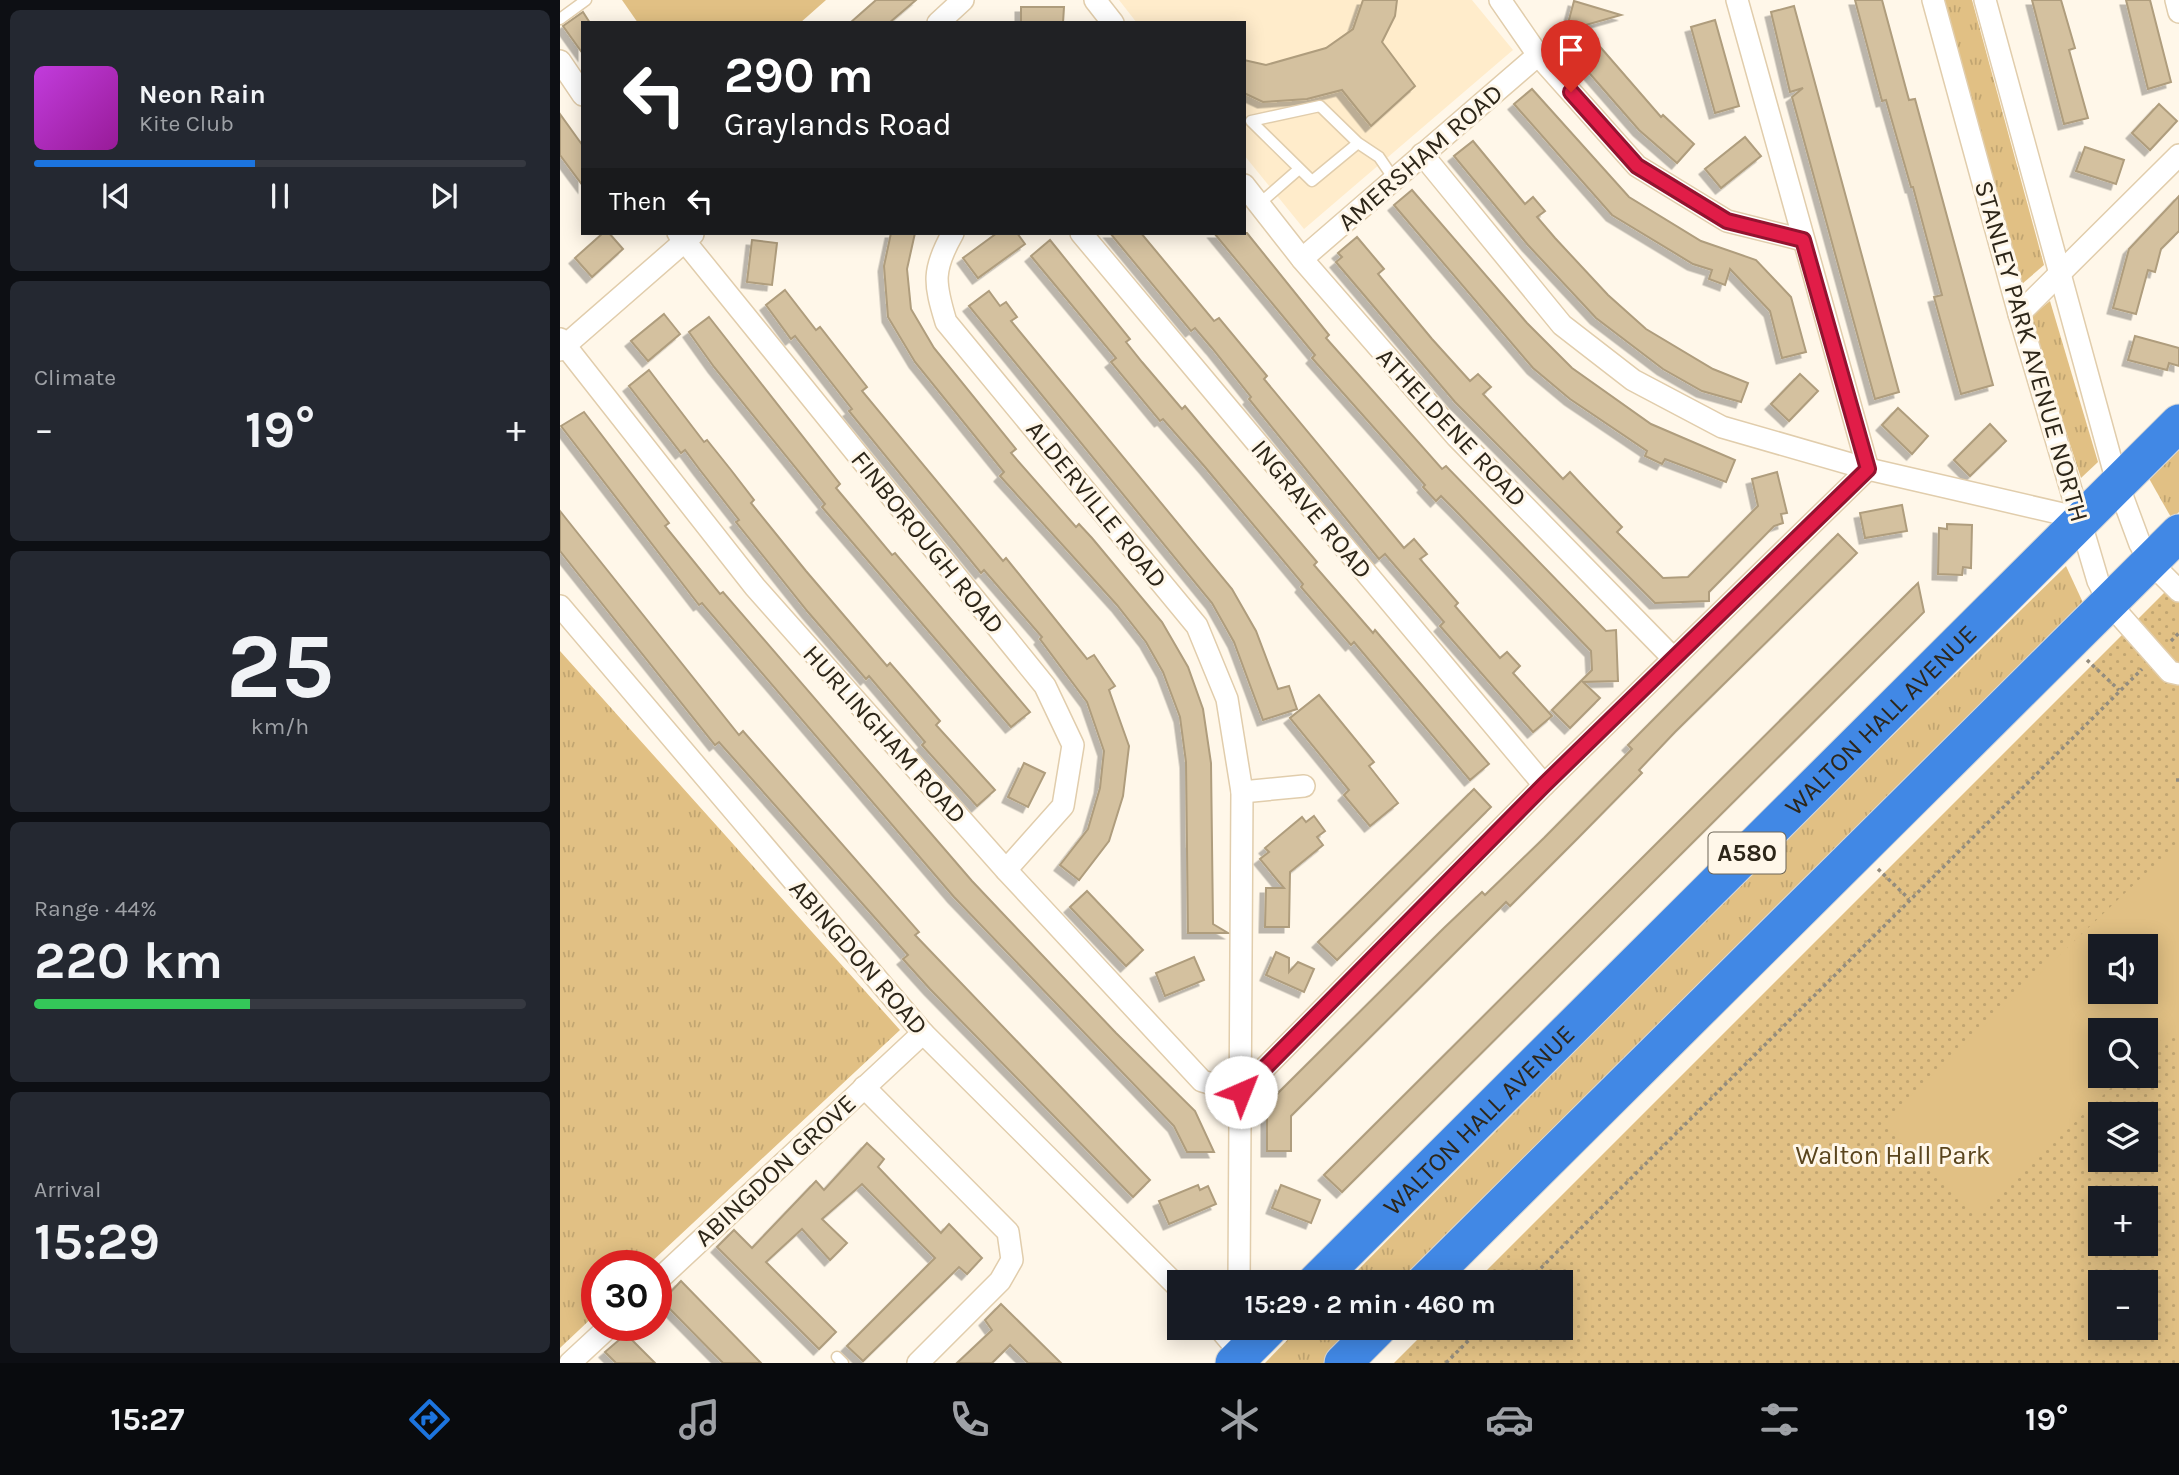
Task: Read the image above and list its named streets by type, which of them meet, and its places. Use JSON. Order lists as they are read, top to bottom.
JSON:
{
  "streets": {
    "highway": ["WALTON HALL AVENUE", "A580"],
    "street": [
      "AMERSHAM ROAD",
      "STANLEY PARK AVENUE NORTH",
      "ATHELDENE ROAD",
      "ALDERVILLE ROAD",
      "INGRAVE ROAD",
      "FINBOROUGH ROAD",
      "HURLINGHAM ROAD",
      "ABINGDON ROAD",
      "ABINGDON GROVE"
    ]
  },
  "crossings": [
    ["AMERSHAM ROAD", "ATHELDENE ROAD"],
    ["STANLEY PARK AVENUE NORTH", "WALTON HALL AVENUE"],
    ["STANLEY PARK AVENUE NORTH", "A580"],
    ["ALDERVILLE ROAD", "HURLINGHAM ROAD"],
    ["FINBOROUGH ROAD", "HURLINGHAM ROAD"],
    ["ABINGDON ROAD", "ABINGDON GROVE"]
  ],
  "parks": ["Walton Hall Park"],
  "page": {
    "turn": ["290 m", "Graylands Road"],
    "song": ["Neon Rain", "Kite Club"],
    "then": "Then",
    "tile": [
      "Climate",
      ["25", "km/h"],
      ["Range · 44%", "220 km"],
      ["Arrival", "15:29"]
    ],
    "heat": ["−", "19°", "+"],
    "map_buttons": ["+", "−"],
    "limit": "30",
    "trip": "15:29 · 2 min · 460 m",
    "tabs": ["15:27", "19°"]
  }
}
